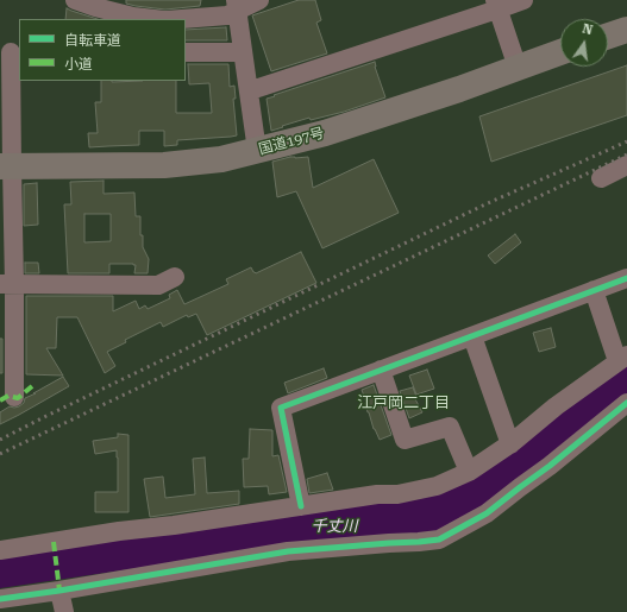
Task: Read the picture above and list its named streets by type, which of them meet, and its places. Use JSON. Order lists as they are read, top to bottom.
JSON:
{
  "streets": {
    "highway": ["国道197号"]
  },
  "districts": ["江戸岡二丁目"],
  "water": ["千丈川"],
  "legend": ["自転車道", "小道"],
  "north": "top"
}
